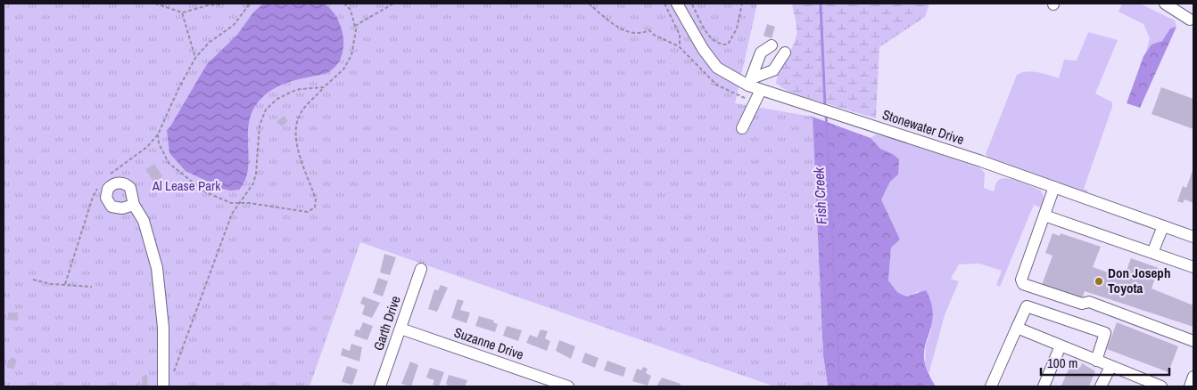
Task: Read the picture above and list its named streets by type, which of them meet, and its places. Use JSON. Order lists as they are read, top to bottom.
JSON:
{
  "streets": {
    "street": ["Stonewater Drive", "Garth Drive", "Suzanne Drive"]
  },
  "crossings": [
    ["Garth Drive", "Suzanne Drive"]
  ],
  "water": ["Fish Creek"],
  "parks": ["Al Lease Park"],
  "places": ["Don Joseph Toyota"],
  "scale_bar": "100 m"
}
